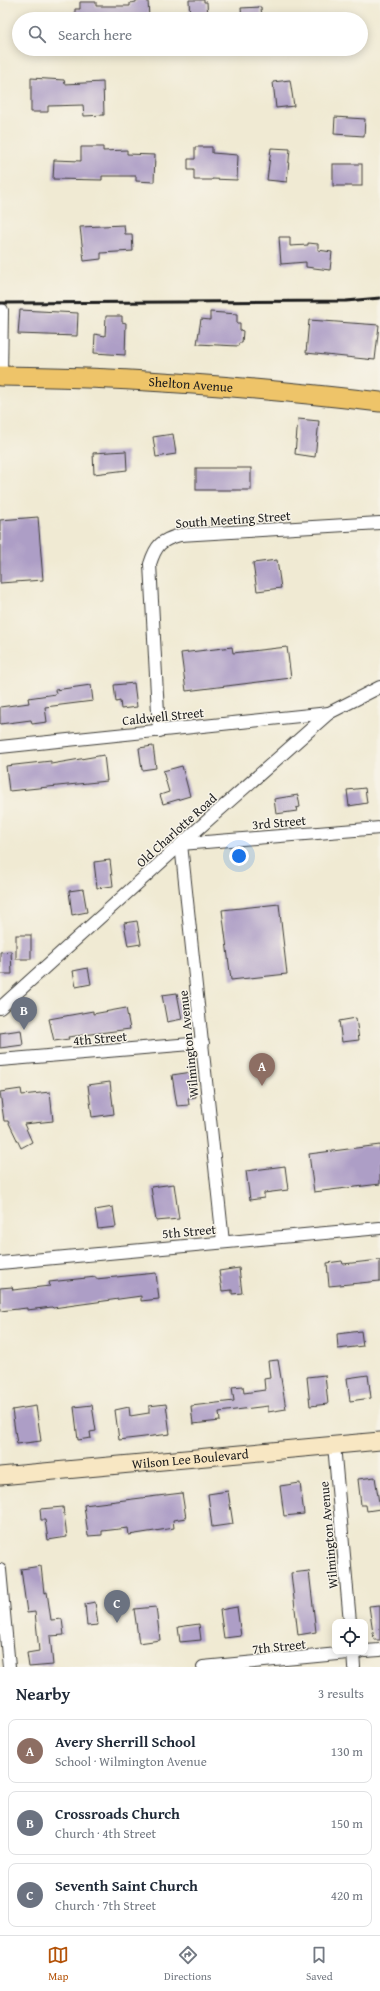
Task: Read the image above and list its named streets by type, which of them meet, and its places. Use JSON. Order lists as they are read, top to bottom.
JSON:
{
  "streets": {
    "main road": ["Shelton Avenue"],
    "street": [
      "South Meeting Street",
      "Caldwell Street",
      "3rd Street",
      "Old Charlotte Road",
      "4th Street",
      "Wilmington Avenue",
      "5th Street",
      "Wilson Lee Boulevard",
      "7th Street"
    ]
  },
  "crossings": [
    ["South Meeting Street", "Caldwell Street"],
    ["Caldwell Street", "Old Charlotte Road"],
    ["3rd Street", "Old Charlotte Road"],
    ["3rd Street", "Wilmington Avenue"],
    ["Old Charlotte Road", "Wilmington Avenue"],
    ["4th Street", "Wilmington Avenue"],
    ["Wilmington Avenue", "5th Street"],
    ["Wilmington Avenue", "Wilson Lee Boulevard"]
  ],
  "page": {
    "search": "Search here",
    "pins": ["B", "A", "C"],
    "heading": ["Nearby", "3 results"],
    "list": [
      {
        "mark": "A",
        "name": "Avery Sherrill School",
        "note": "School · Wilmington Avenue",
        "value": "130 m"
      },
      {
        "mark": "B",
        "name": "Crossroads Church",
        "note": "Church · 4th Street",
        "value": "150 m"
      },
      {
        "mark": "C",
        "name": "Seventh Saint Church",
        "note": "Church · 7th Street",
        "value": "420 m"
      }
    ],
    "nav": ["Map", "Directions", "Saved"]
  }
}
